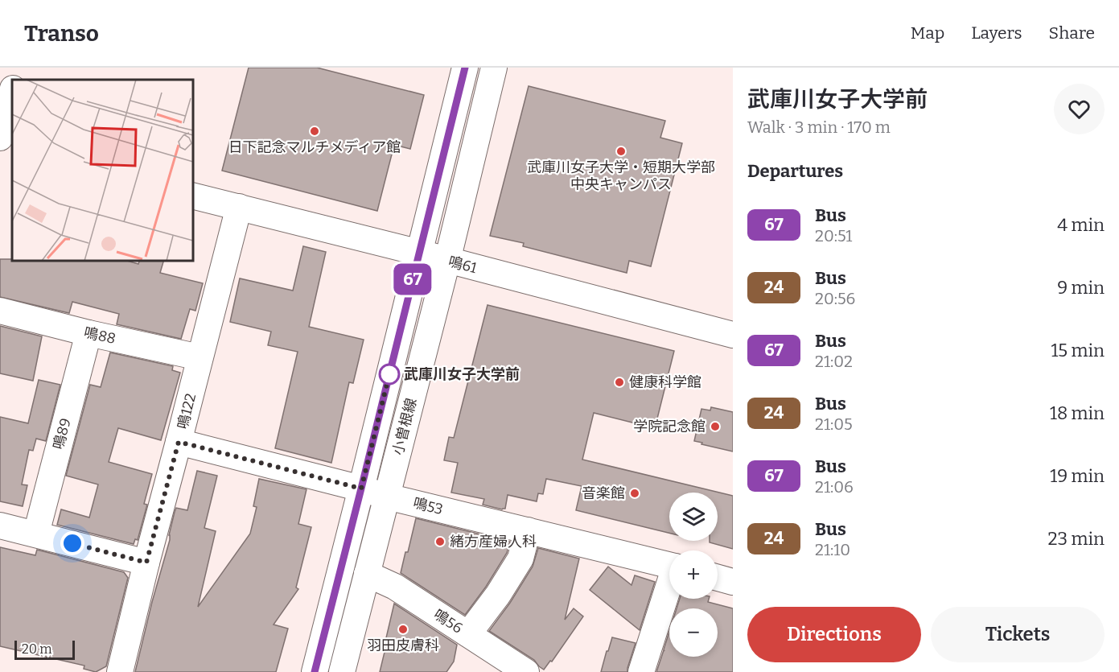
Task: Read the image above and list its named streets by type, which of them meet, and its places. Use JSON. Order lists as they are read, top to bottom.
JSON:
{
  "streets": {
    "street": [
      "鳴61",
      "鳴88",
      "鳴122",
      "小曽根線",
      "鳴89",
      "鳴53",
      "鳴56"
    ]
  },
  "crossings": [
    ["鳴61", "鳴122"],
    ["鳴61", "小曽根線"],
    ["鳴88", "鳴122"],
    ["鳴88", "鳴89"],
    ["鳴122", "鳴53"],
    ["小曽根線", "鳴53"],
    ["小曽根線", "鳴56"]
  ],
  "places": [
    "日下記念マルチメディア館",
    "武庫川女子大学・短期大学部 中央キャンパス",
    "武庫川女子大学前",
    "健康科学館",
    "学院記念館",
    "音楽館",
    "緒方産婦人科",
    "羽田皮膚科"
  ],
  "lines": ["bus line 67"],
  "scale_bar": "20 m",
  "page": {
    "header": "Transo",
    "nav": ["Map", "Layers", "Share"],
    "on_map": "67",
    "heading": [
      ["武庫川女子大学前", "Walk · 3 min · 170 m"],
      "Departures"
    ],
    "list": [
      {
        "mark": "67",
        "name": "Bus",
        "note": "20:51",
        "value": "4 min"
      },
      {
        "mark": "24",
        "name": "Bus",
        "note": "20:56",
        "value": "9 min"
      },
      {
        "mark": "67",
        "name": "Bus",
        "note": "21:02",
        "value": "15 min"
      },
      {
        "mark": "24",
        "name": "Bus",
        "note": "21:05",
        "value": "18 min"
      },
      {
        "mark": "67",
        "name": "Bus",
        "note": "21:06",
        "value": "19 min"
      },
      {
        "mark": "24",
        "name": "Bus",
        "note": "21:10",
        "value": "23 min"
      }
    ],
    "map_buttons": ["+", "−"],
    "buttons": ["Directions", "Tickets"],
    "scale": "20 m"
  }
}
